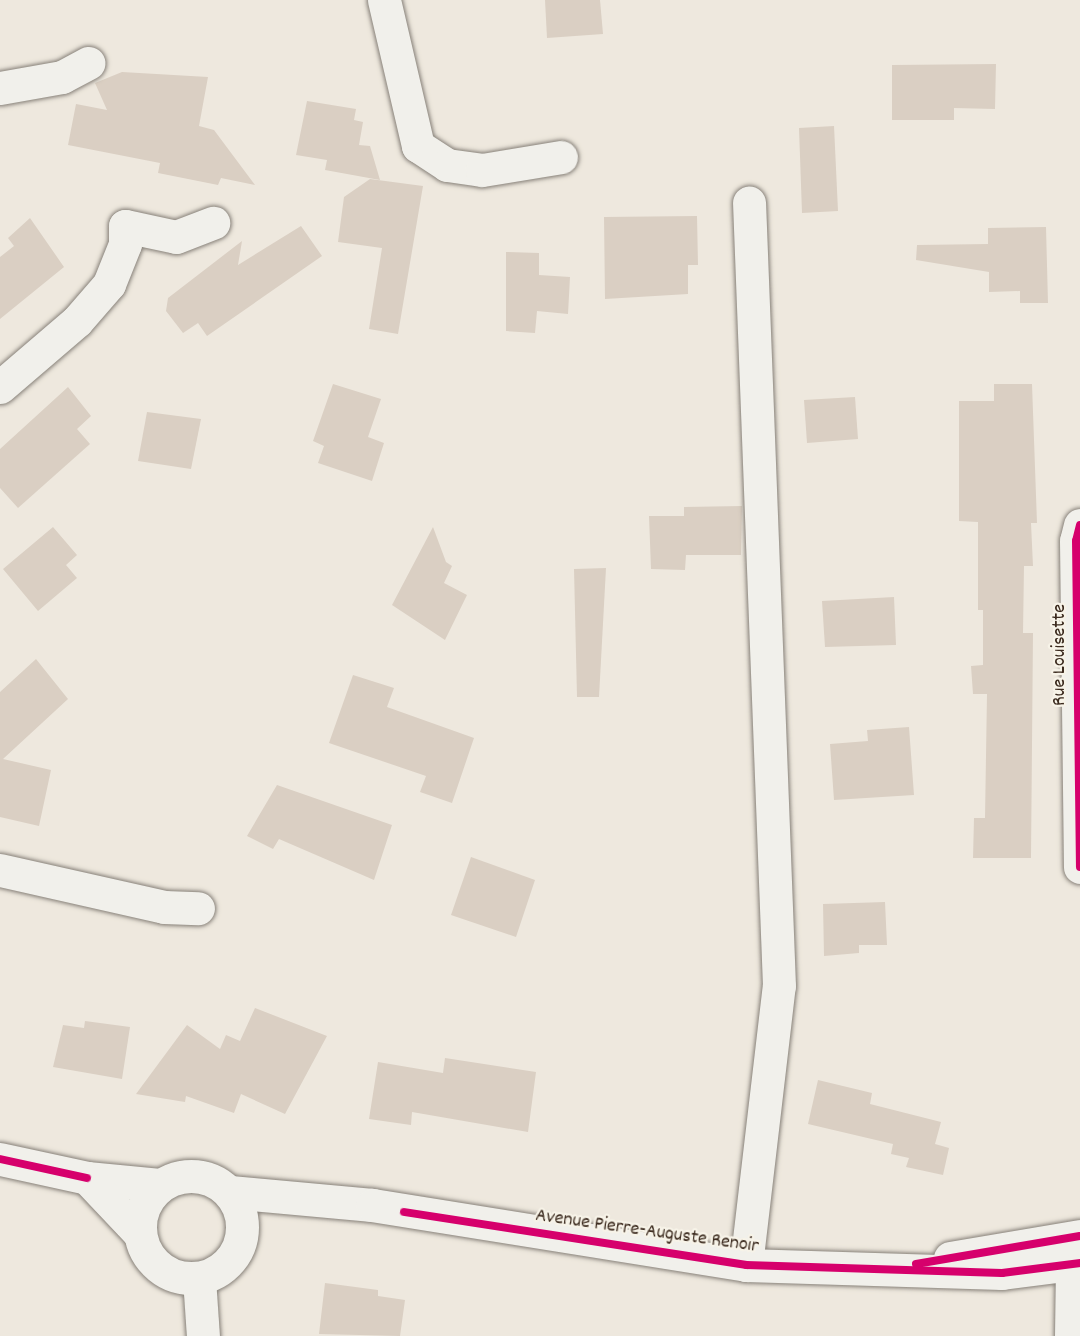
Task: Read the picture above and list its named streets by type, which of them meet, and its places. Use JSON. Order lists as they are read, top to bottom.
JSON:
{
  "streets": {
    "main road": ["Rue Louisette", "Avenue Pierre-Auguste Renoir"]
  }
}
